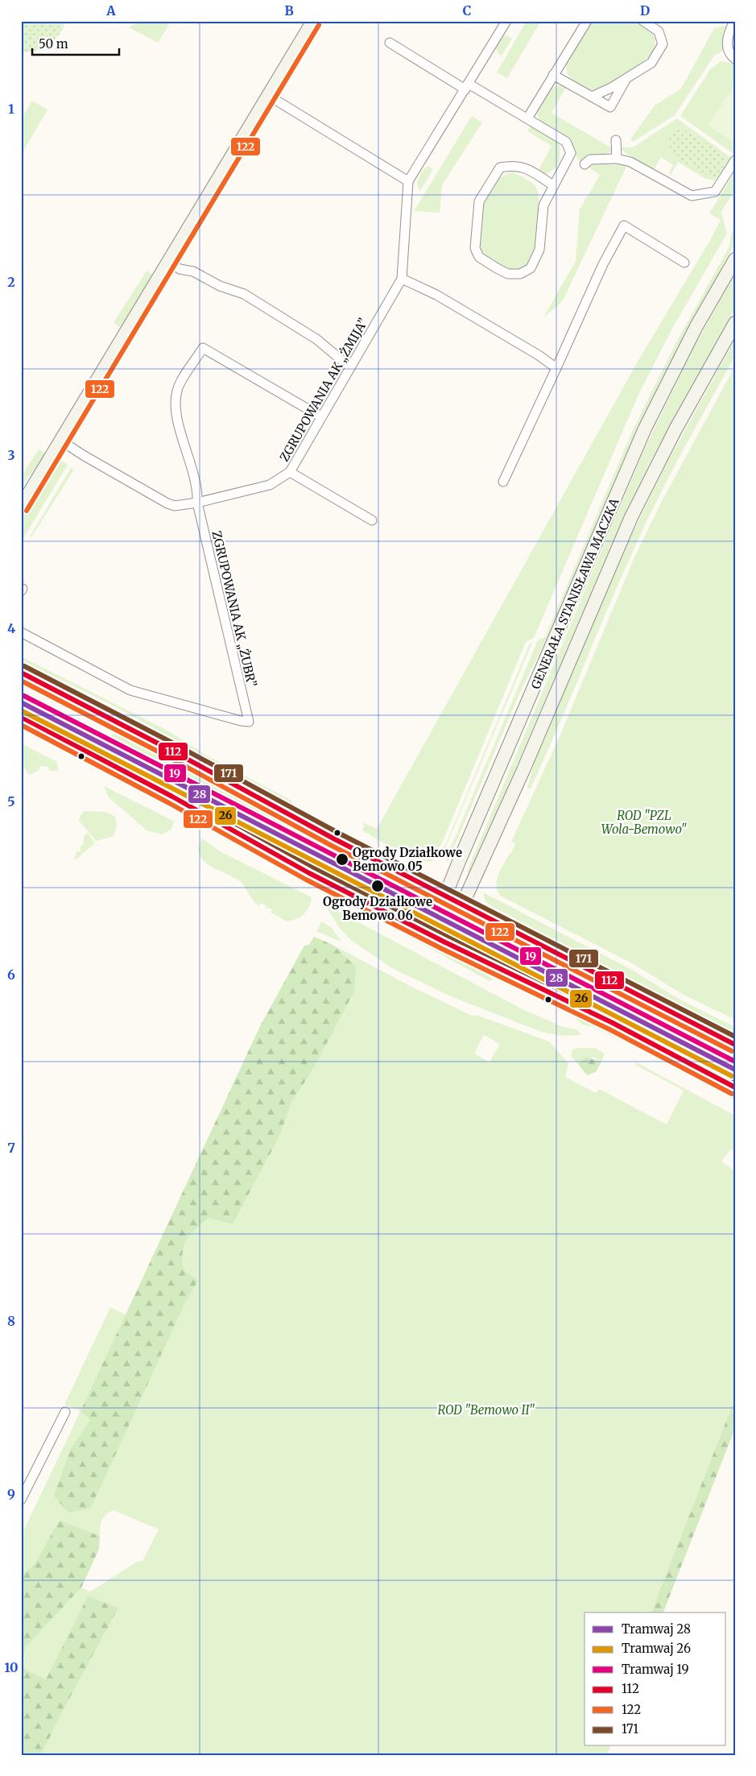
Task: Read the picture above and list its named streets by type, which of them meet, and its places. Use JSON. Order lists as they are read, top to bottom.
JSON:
{
  "streets": {
    "main road": ["GENERAŁA STANISŁAWA MACZKA"],
    "street": ["ZGRUPOWANIA AK „ŻMIJA”", "ZGRUPOWANIA AK „ŻUBR”"]
  },
  "crossings": [
    ["ZGRUPOWANIA AK „ŻMIJA”", "ZGRUPOWANIA AK „ŻUBR”"]
  ],
  "parks": ["ROD \"PZL Wola-Bemowo\"", "ROD \"Bemowo II\""],
  "places": ["Ogrody Działkowe Bemowo 05", "Ogrody Działkowe Bemowo 06"],
  "lines": [
    "transit line 122",
    "transit line 171",
    "transit line 112",
    "tram line 19",
    "tram line 28",
    "tram line 26"
  ],
  "legend": [
    "Tramwaj 28",
    "Tramwaj 26",
    "Tramwaj 19",
    "112",
    "122",
    "171"
  ],
  "scale_bar": "50 m",
  "grid": {
    "columns": [
      "A",
      "B",
      "C",
      "D"
    ],
    "rows": [
      "1",
      "2",
      "3",
      "4",
      "5",
      "6",
      "7",
      "8",
      "9",
      "10"
    ]
  }
}
